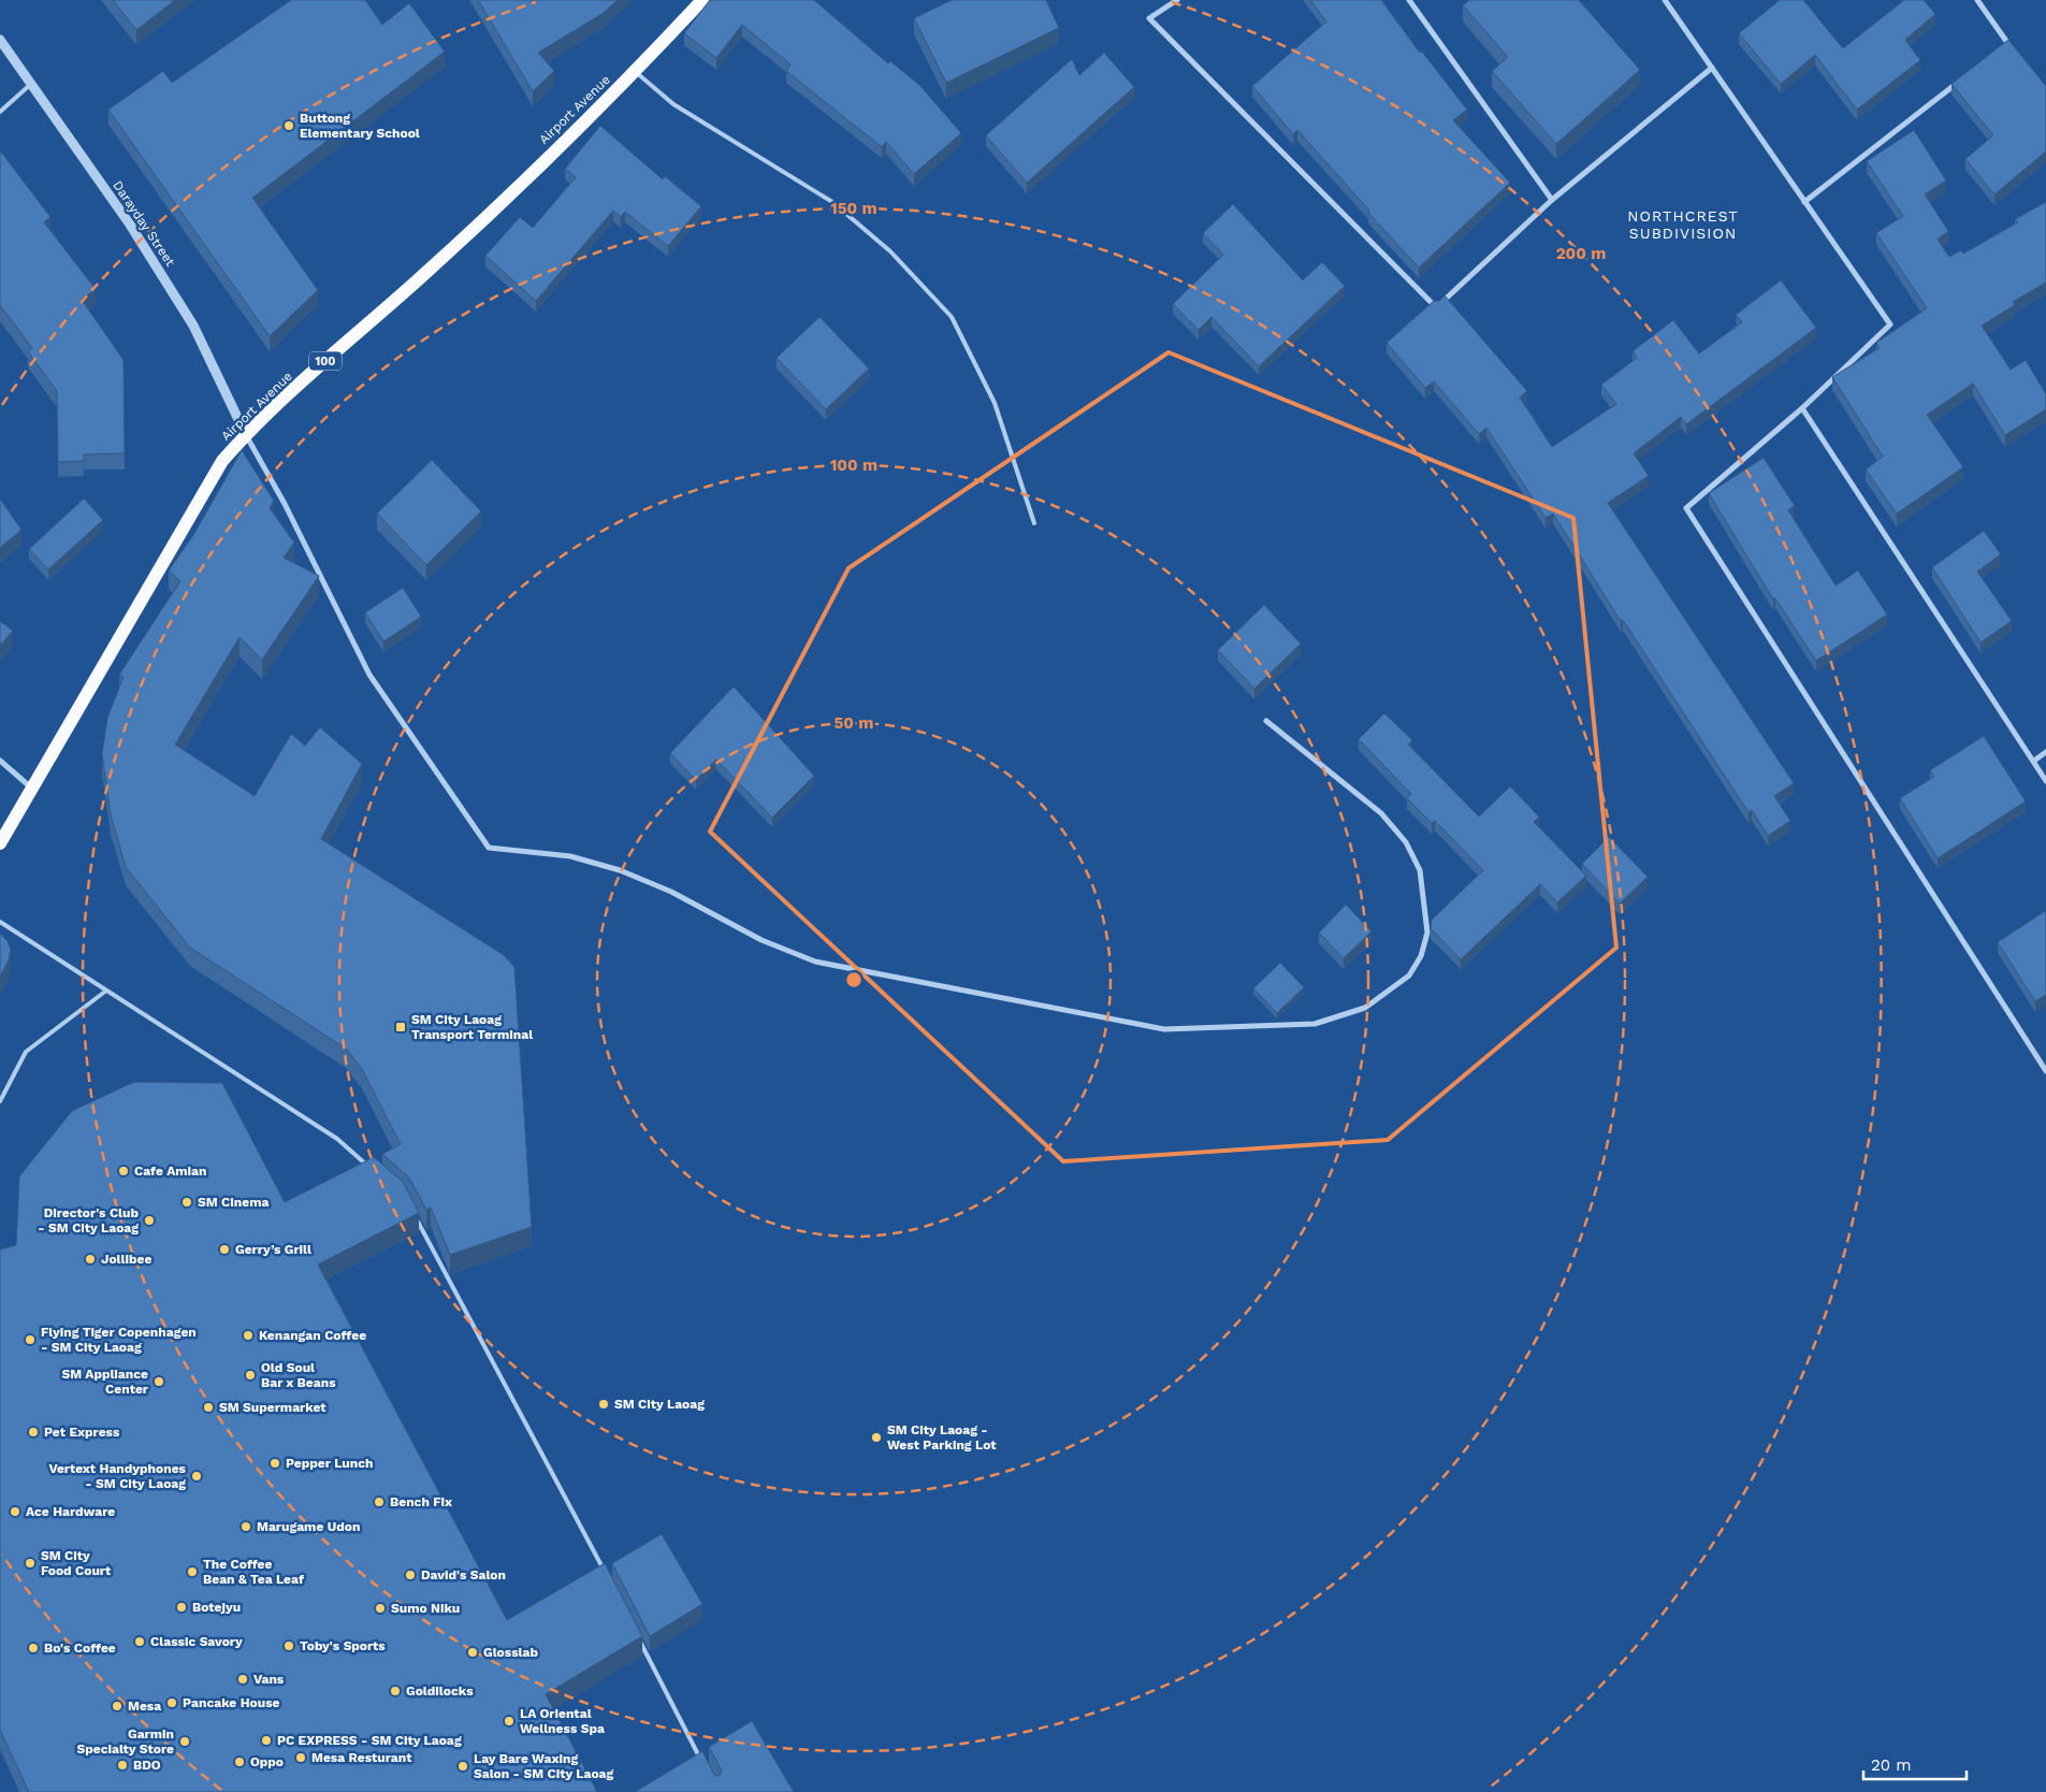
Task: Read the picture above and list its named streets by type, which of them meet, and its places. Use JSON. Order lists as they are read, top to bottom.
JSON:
{
  "streets": {
    "main road": ["Airport Avenue", "100"],
    "street": ["Darayday Street"]
  },
  "crossings": [
    ["Airport Avenue", "Darayday Street"]
  ],
  "districts": ["NORTHCREST SUBDIVISION"],
  "places": {
    "other": [
      "Buttong Elementary School",
      "Cafe Amian",
      "SM Cinema",
      "Director's Club - SM City Laoag",
      "Gerry’s Grill",
      "Jollibee",
      "Kenangan Coffee",
      "Flying Tiger Copenhagen - SM City Laoag",
      "Old Soul Bar x Beans",
      "SM Appliance Center",
      "SM City Laoag",
      "SM Supermarket",
      "Pet Express",
      "SM City Laoag - West Parking Lot",
      "Pepper Lunch",
      "Vertext Handyphones - SM City Laoag",
      "Bench Fix",
      "Ace Hardware",
      "Marugame Udon",
      "SM City Food Court",
      "The Coffee Bean & Tea Leaf",
      "David's Salon",
      "Botejyu",
      "Sumo Niku",
      "Classic Savory",
      "Toby's Sports",
      "Bo's Coffee",
      "Glosslab",
      "Vans",
      "Goldilocks",
      "Pancake House",
      "Mesa",
      "LA Oriental Wellness Spa",
      "PC EXPRESS - SM City Laoag",
      "Garmin Specialty Store",
      "Mesa Resturant",
      "Oppo",
      "BDO",
      "Lay Bare Waxing Salon - SM City Laoag"
    ],
    "transit": ["SM City Laoag Transport Terminal"]
  },
  "scale_bar": "20 m",
  "rings": [
    "150 m",
    "200 m",
    "100 m",
    "50 m"
  ]
}
